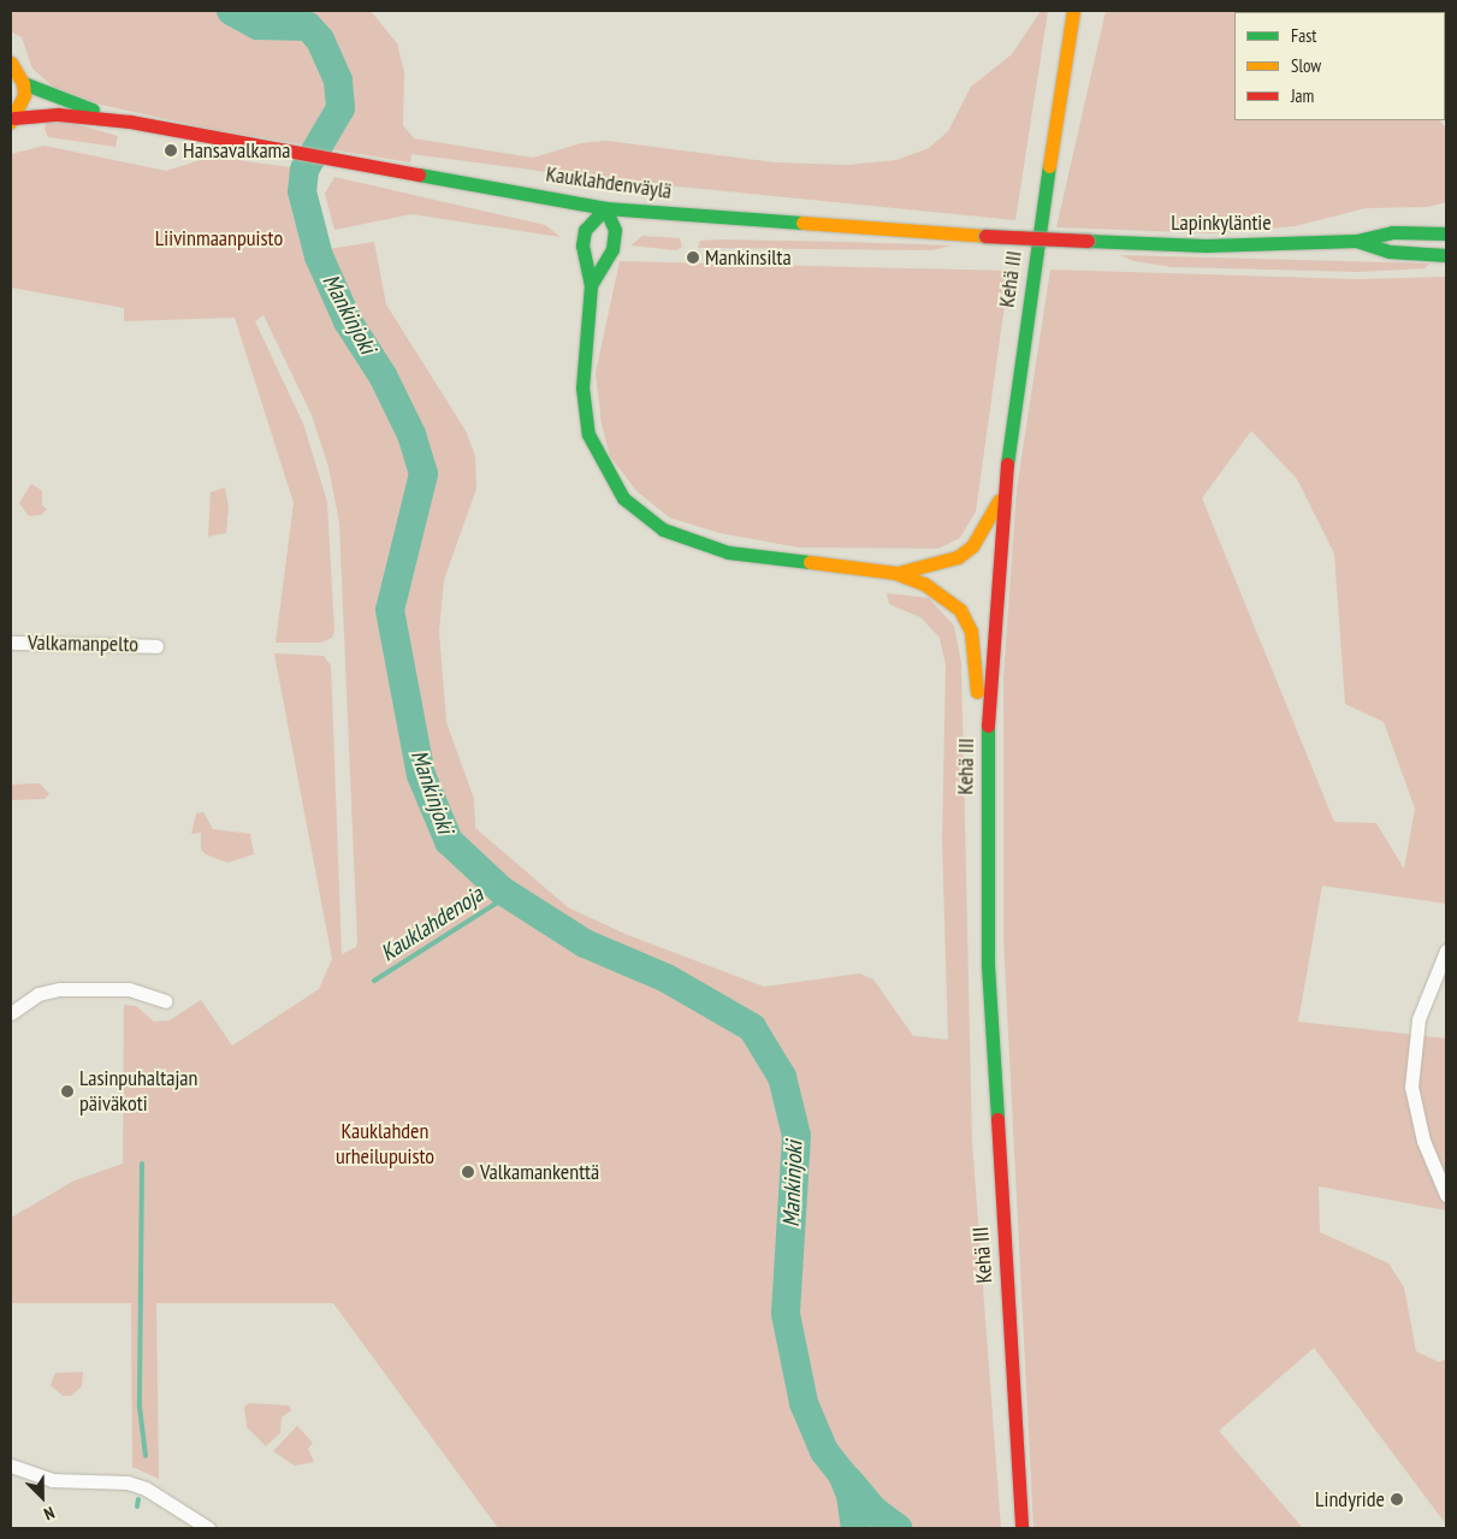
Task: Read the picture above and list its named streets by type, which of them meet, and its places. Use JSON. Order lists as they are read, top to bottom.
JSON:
{
  "streets": {
    "main road": ["Kauklahdenväylä", "Lapinkyläntie", "Kehä III"],
    "street": ["Valkamanpelto"]
  },
  "crossings": [
    ["Kauklahdenväylä", "Lapinkyläntie"]
  ],
  "water": ["Mankinjoki", "Kauklahdenoja"],
  "parks": ["Liivinmaanpuisto", "Kauklahden urheilupuisto"],
  "places": [
    "Hansavalkama",
    "Mankinsilta",
    "Lasinpuhaltajan päiväkoti",
    "Valkamankenttä",
    "Lindyride"
  ],
  "legend": ["Fast", "Slow", "Jam"],
  "north": "bottom right"
}
